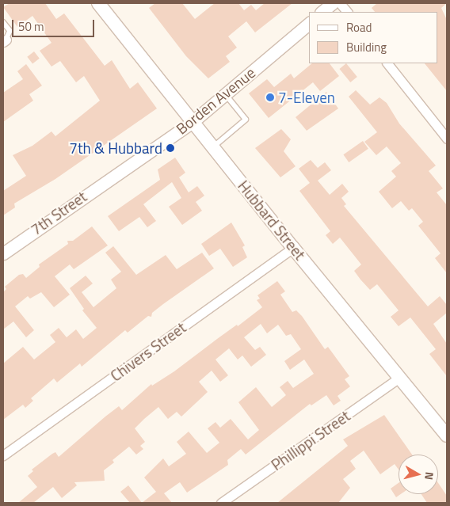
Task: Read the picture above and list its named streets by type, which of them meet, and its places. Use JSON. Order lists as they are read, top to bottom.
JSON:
{
  "streets": {
    "main road": ["Hubbard Street"],
    "street": [
      "Borden Avenue",
      "7th Street",
      "Chivers Street",
      "Phillippi Street"
    ]
  },
  "crossings": [
    ["Borden Avenue", "7th Street"],
    ["Borden Avenue", "Hubbard Street"],
    ["Hubbard Street", "Chivers Street"],
    ["Hubbard Street", "Phillippi Street"]
  ],
  "places": ["7-Eleven", "7th & Hubbard"],
  "legend": ["Road", "Building"],
  "scale_bar": "50 m",
  "north": "right"
}
